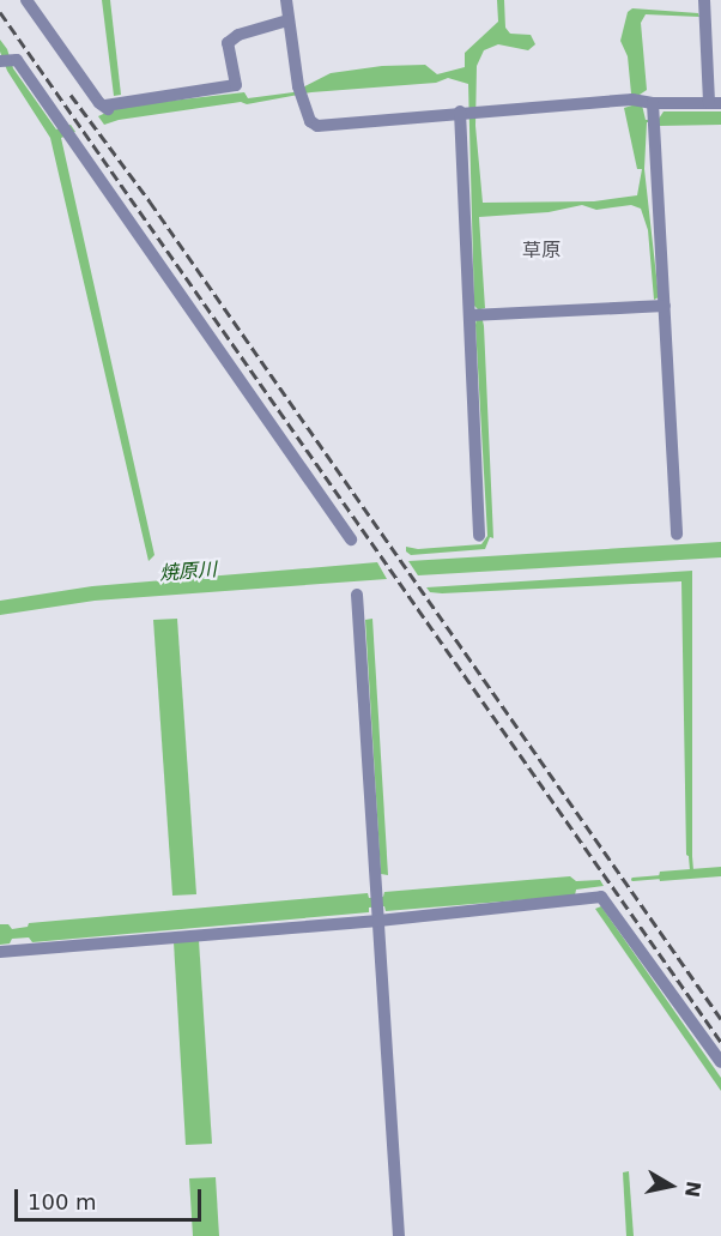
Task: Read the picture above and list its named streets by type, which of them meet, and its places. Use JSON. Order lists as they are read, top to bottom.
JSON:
{
  "districts": ["草原"],
  "water": ["焼原川"],
  "scale_bar": "100 m",
  "north": "right"
}
